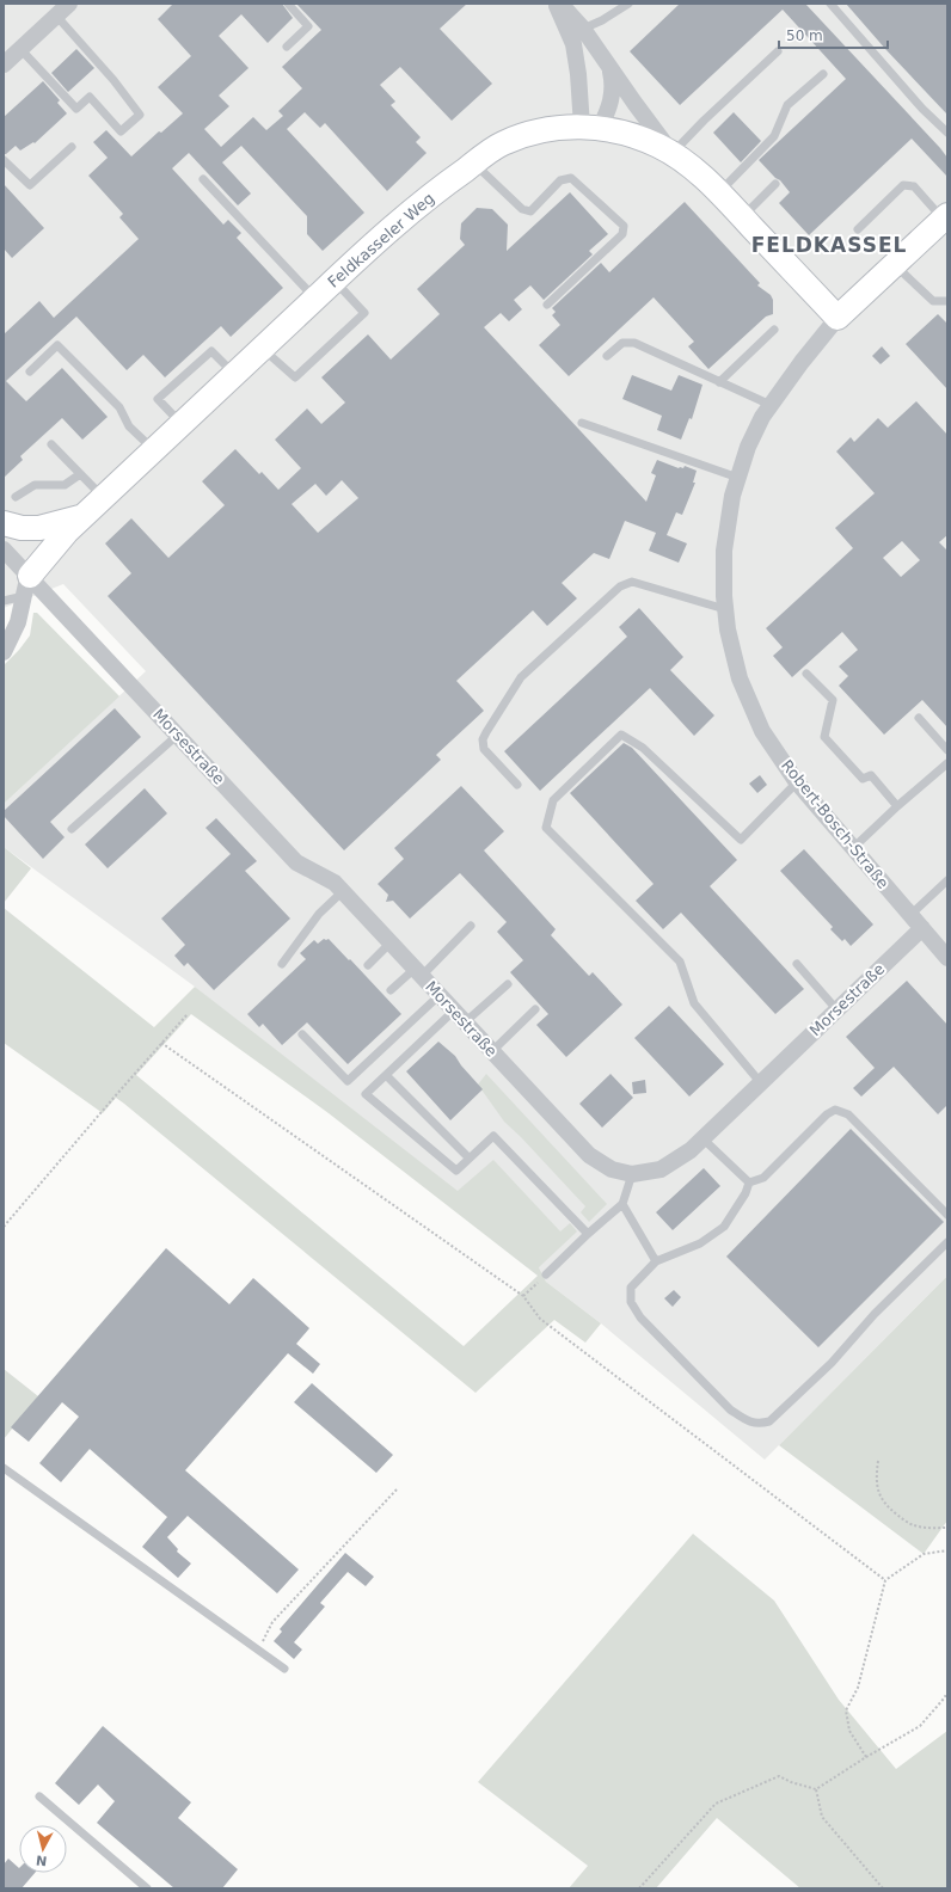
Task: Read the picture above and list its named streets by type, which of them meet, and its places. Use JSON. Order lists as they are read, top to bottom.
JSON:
{
  "streets": {
    "street": ["Feldkasseler Weg", "Morsestraße", "Robert-Bosch-Straße"]
  },
  "crossings": [
    ["Feldkasseler Weg", "Morsestraße"],
    ["Feldkasseler Weg", "Robert-Bosch-Straße"],
    ["Morsestraße", "Robert-Bosch-Straße"]
  ],
  "districts": ["FELDKASSEL"],
  "scale_bar": "50 m",
  "north": "bottom"
}
